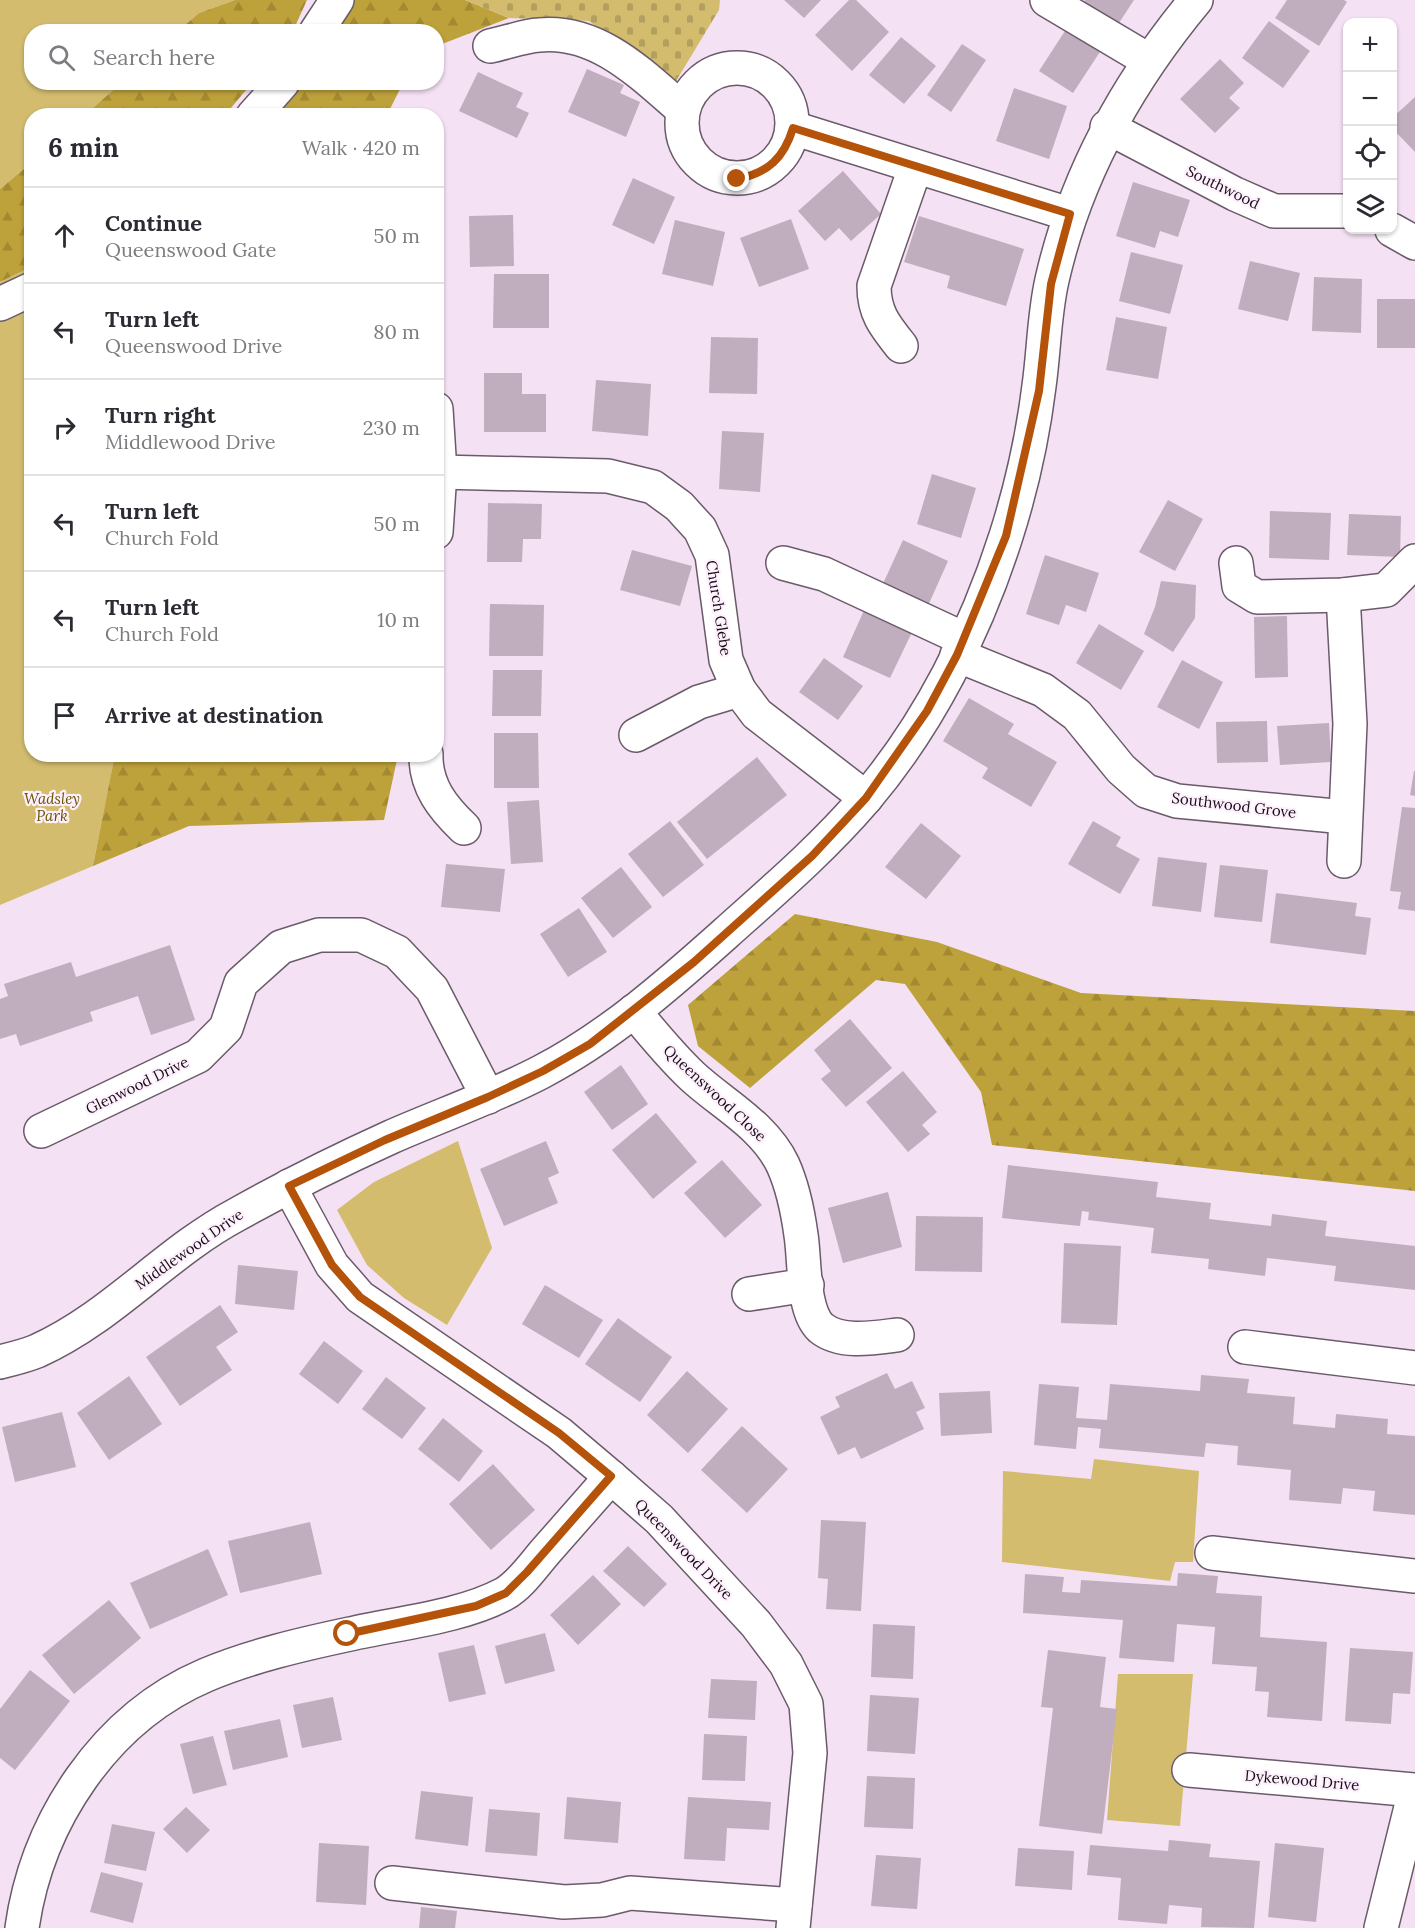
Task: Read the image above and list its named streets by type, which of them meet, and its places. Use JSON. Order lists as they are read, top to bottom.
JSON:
{
  "streets": {
    "street": [
      "Southwood",
      "Church Glebe",
      "Southwood Grove",
      "Glenwood Drive",
      "Queenswood Close",
      "Middlewood Drive",
      "Queenswood Drive",
      "Dykewood Drive"
    ]
  },
  "crossings": [
    ["Southwood", "Middlewood Drive"],
    ["Church Glebe", "Middlewood Drive"],
    ["Southwood Grove", "Middlewood Drive"],
    ["Glenwood Drive", "Middlewood Drive"],
    ["Queenswood Close", "Middlewood Drive"],
    ["Middlewood Drive", "Queenswood Drive"]
  ],
  "parks": ["Wadsley Park"],
  "page": {
    "map_buttons": ["+", "−"],
    "search": "Search here",
    "heading": ["6 min", "Walk · 420 m"],
    "list": [
      ["Continue", "Queenswood Gate", "50 m"],
      ["Turn left", "Queenswood Drive", "80 m"],
      ["Turn right", "Middlewood Drive", "230 m"],
      ["Turn left", "Church Fold", "50 m"],
      ["Turn left", "Church Fold", "10 m"],
      "Arrive at destination"
    ]
  }
}
